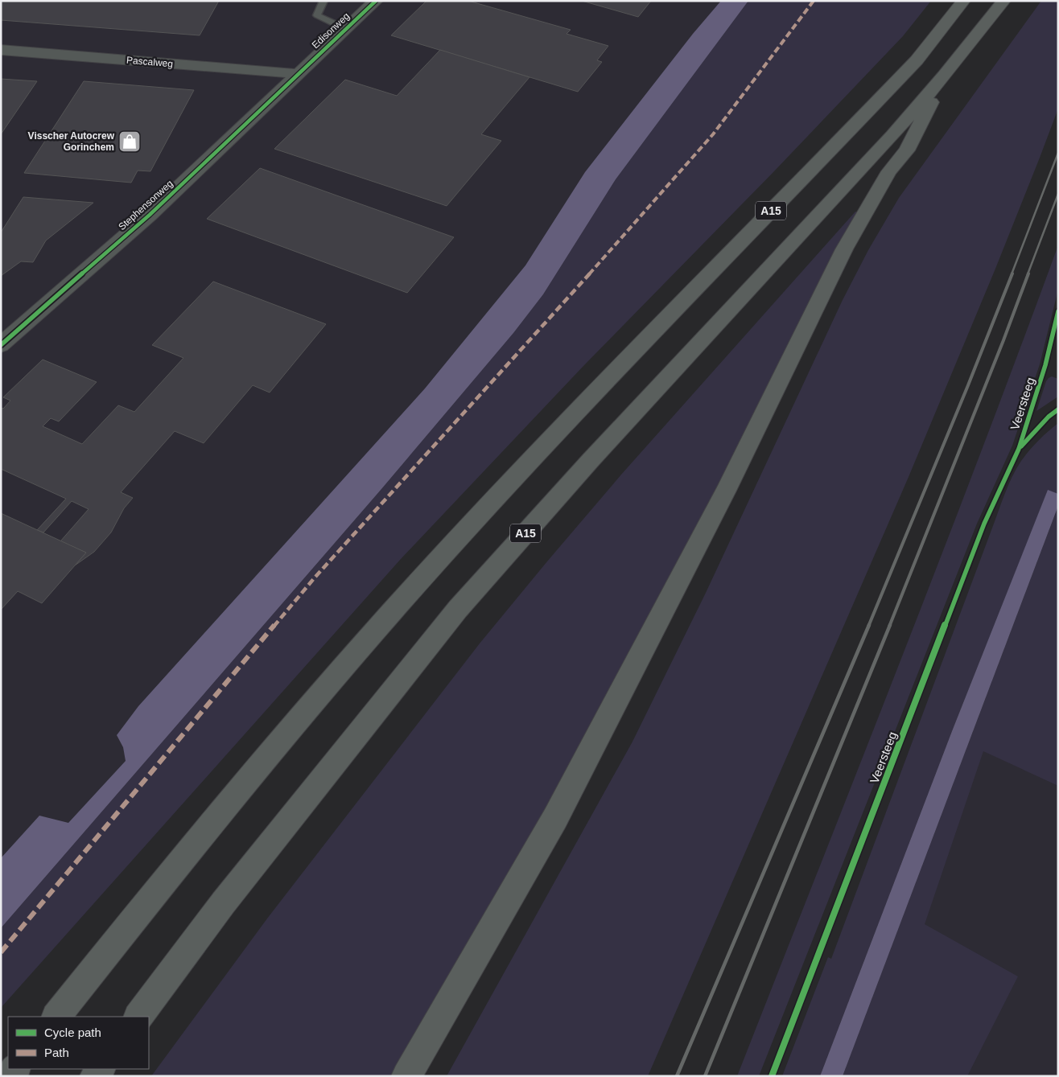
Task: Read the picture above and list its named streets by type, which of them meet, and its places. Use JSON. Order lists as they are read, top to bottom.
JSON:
{
  "streets": {
    "highway": ["A15"],
    "street": ["Edisonweg", "Pascalweg", "Stephensonweg"],
    "cycle path": ["Veersteeg"]
  },
  "crossings": [
    ["Edisonweg", "Pascalweg"],
    ["Edisonweg", "Stephensonweg"],
    ["Pascalweg", "Stephensonweg"]
  ],
  "places": {
    "shop": ["Visscher Autocrew Gorinchem"]
  },
  "legend": ["Cycle path", "Path"]
}
